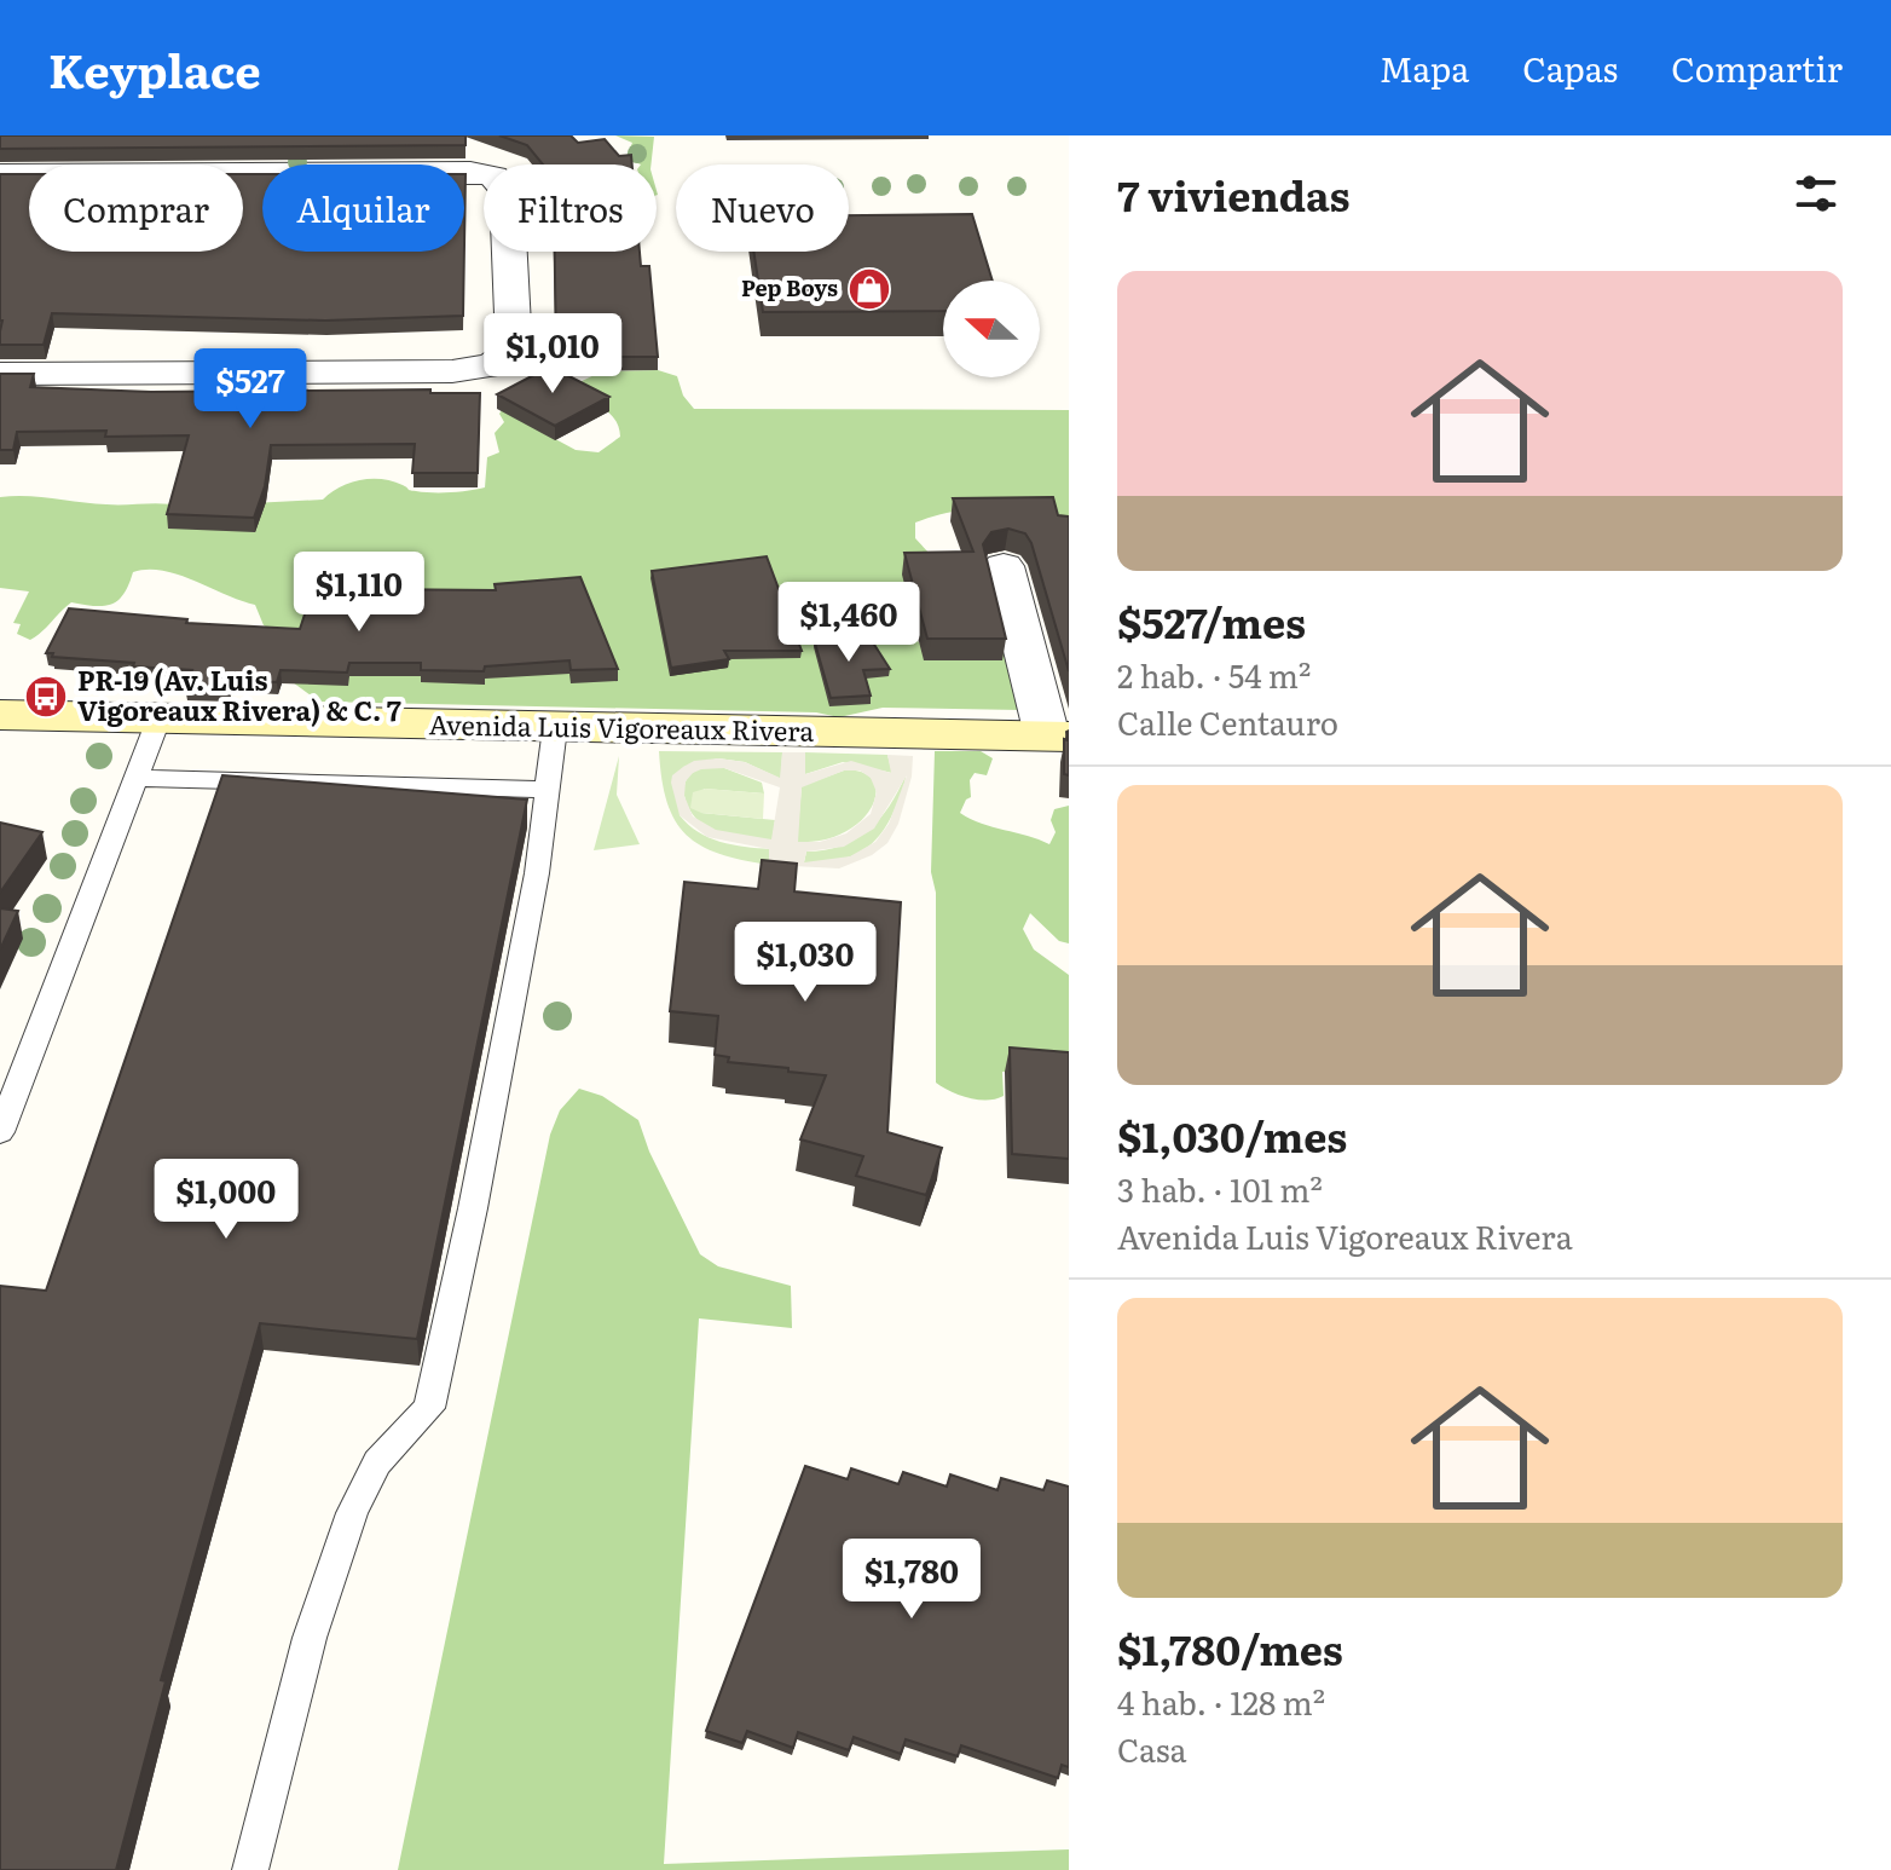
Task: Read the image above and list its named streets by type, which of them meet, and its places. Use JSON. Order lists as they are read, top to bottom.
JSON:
{
  "streets": {
    "main road": ["Avenida Luis Vigoreaux Rivera"]
  },
  "places": {
    "shop": ["Pep Boys"],
    "bus stop": ["PR-19 (Av. Luis Vigoreaux Rivera) & C. 7"]
  },
  "north": "left",
  "page": {
    "header": "Keyplace",
    "nav": ["Mapa", "Capas", "Compartir"],
    "heading": "7 viviendas",
    "chip": [
      "Comprar",
      "Alquilar",
      "Filtros",
      "Nuevo"
    ],
    "list": [
      {
        "name": "$527/mes",
        "note": "2 hab. · 54 m² · Calle Centauro"
      },
      {
        "name": "$1,030/mes",
        "note": "3 hab. · 101 m² · Avenida Luis Vigoreaux Rivera"
      },
      {
        "name": "$1,780/mes",
        "note": "4 hab. · 128 m² · Casa"
      }
    ],
    "price": [
      "$1,010",
      "$527",
      "$1,110",
      "$1,460",
      "$1,030",
      "$1,000",
      "$1,780"
    ]
  }
}
